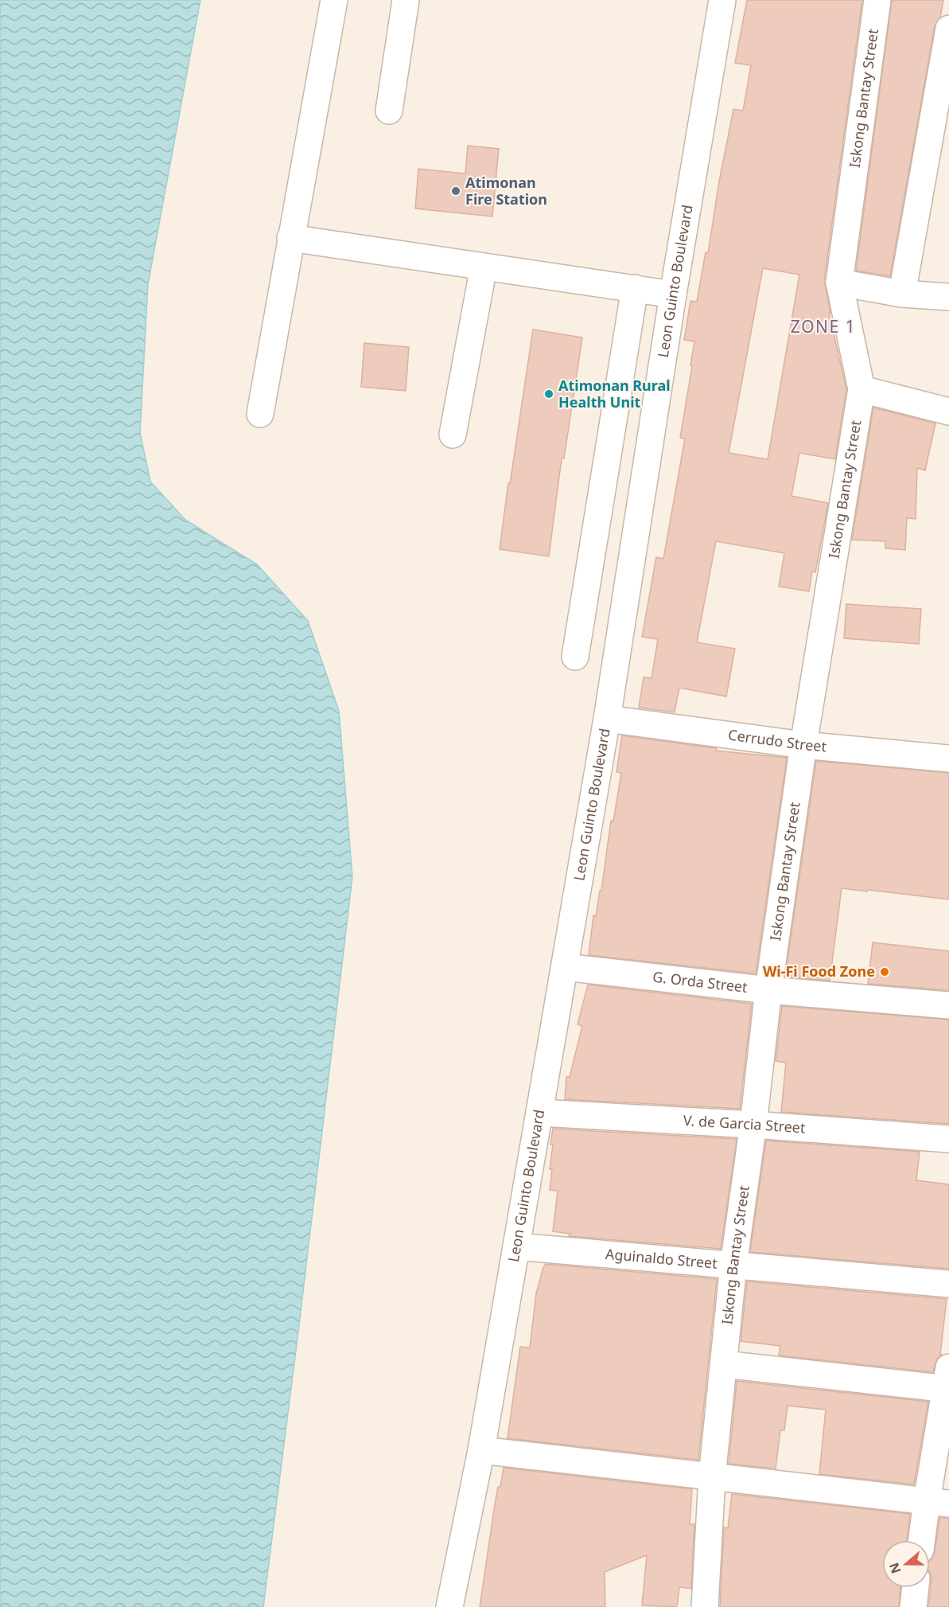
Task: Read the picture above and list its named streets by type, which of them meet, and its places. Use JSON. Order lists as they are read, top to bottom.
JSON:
{
  "streets": {
    "street": [
      "Iskong Bantay Street",
      "Leon Guinto Boulevard",
      "Cerrudo Street",
      "G. Orda Street",
      "V. de Garcia Street",
      "Aguinaldo Street"
    ]
  },
  "crossings": [
    ["Iskong Bantay Street", "Cerrudo Street"],
    ["Iskong Bantay Street", "G. Orda Street"],
    ["Iskong Bantay Street", "V. de Garcia Street"],
    ["Iskong Bantay Street", "Aguinaldo Street"],
    ["Leon Guinto Boulevard", "Cerrudo Street"],
    ["Leon Guinto Boulevard", "G. Orda Street"],
    ["Leon Guinto Boulevard", "V. de Garcia Street"],
    ["Leon Guinto Boulevard", "Aguinaldo Street"]
  ],
  "districts": ["ZONE 1"],
  "places": ["Atimonan Fire Station", "Atimonan Rural Health Unit", "Wi-Fi Food Zone"],
  "north": "left"
}
